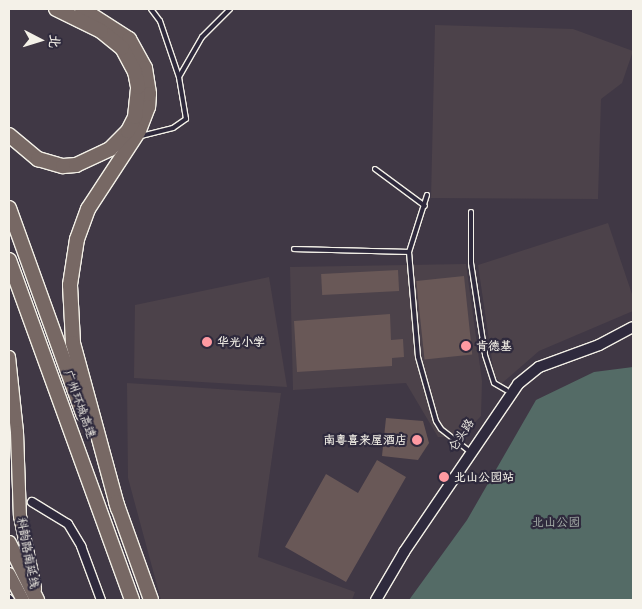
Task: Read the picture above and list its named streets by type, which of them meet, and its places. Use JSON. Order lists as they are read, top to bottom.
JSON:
{
  "streets": {
    "highway": ["广州环城高速"],
    "main road": ["科韵路南延线"],
    "street": ["仑头路"]
  },
  "parks": ["北山公园"],
  "places": [
    "华光小学",
    "肯德基",
    "南粤喜来屋酒店",
    "北山公园站"
  ],
  "north": "right"
}
